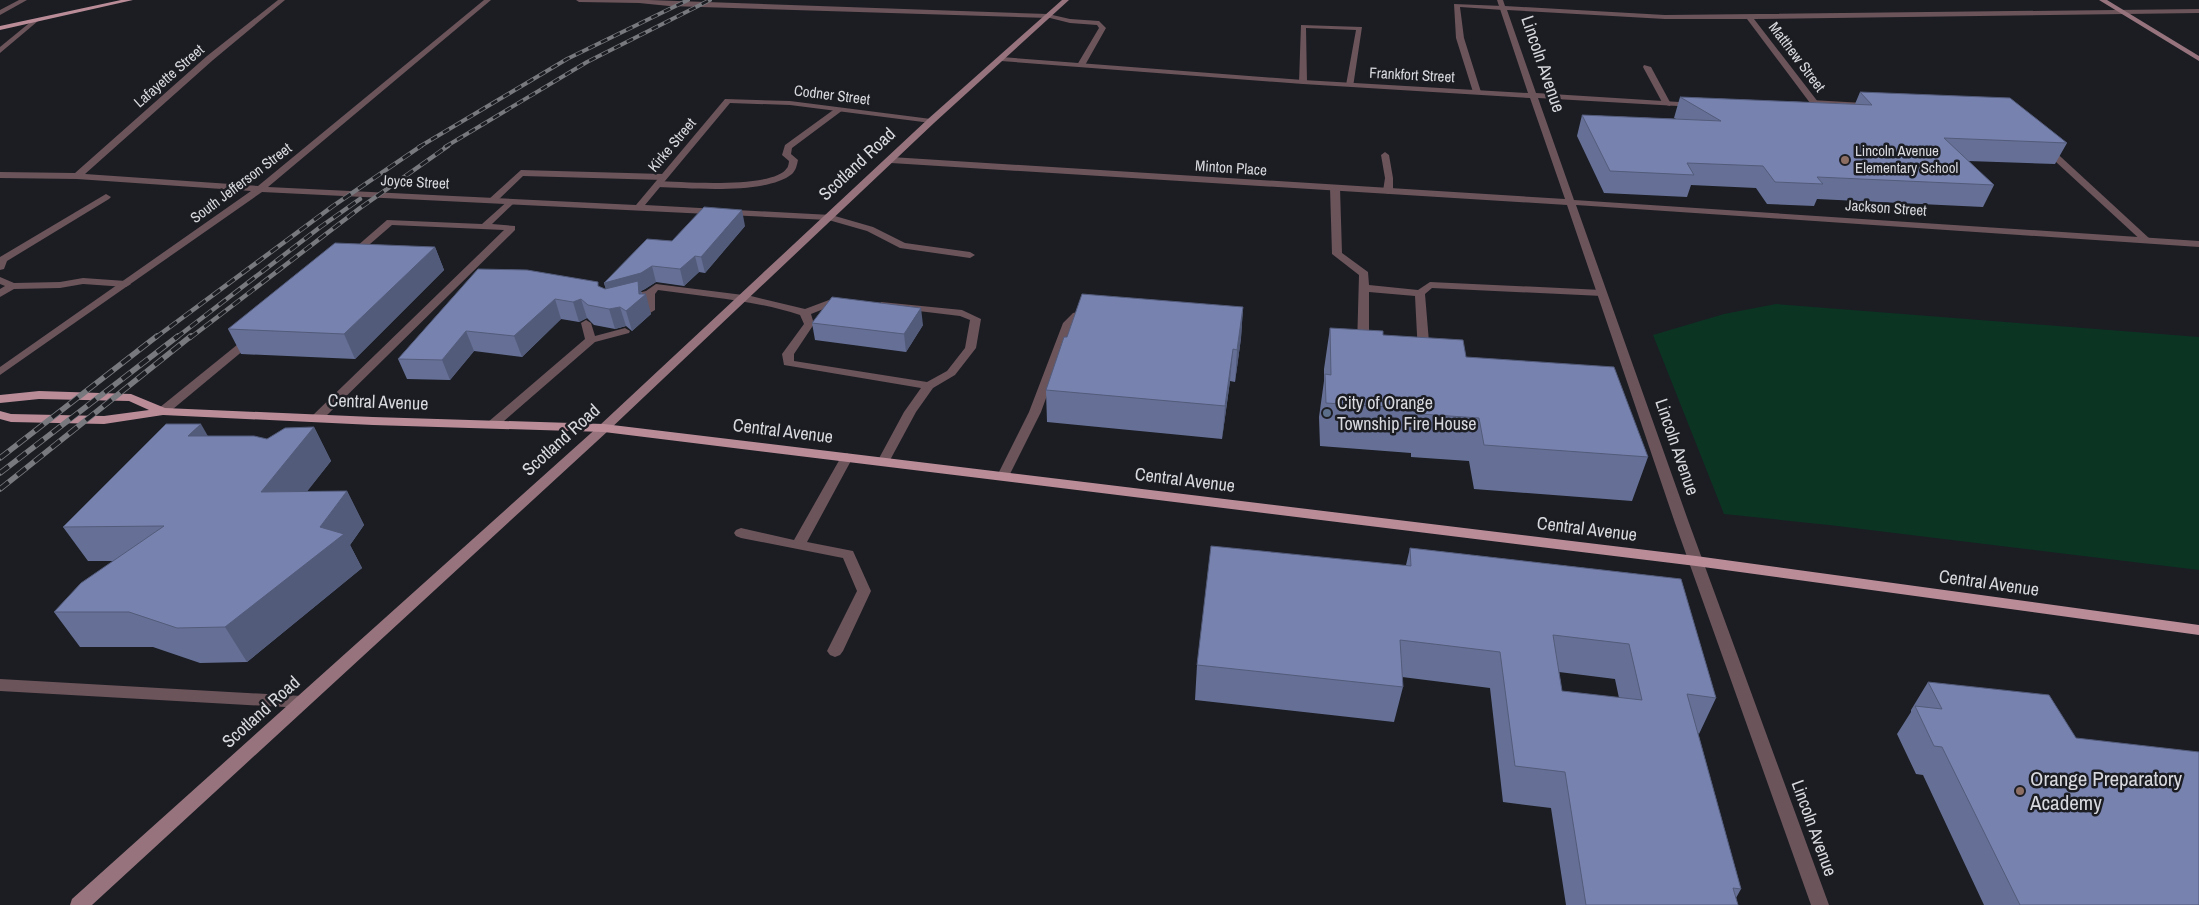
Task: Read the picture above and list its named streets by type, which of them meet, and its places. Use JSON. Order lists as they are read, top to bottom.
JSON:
{
  "streets": {
    "main road": ["Scotland Road", "Central Avenue"],
    "street": [
      "Matthew Street",
      "Lincoln Avenue",
      "Frankfort Street",
      "Lafayette Street",
      "Codner Street",
      "Kirke Street",
      "Minton Place",
      "Joyce Street",
      "South Jefferson Street",
      "Jackson Street"
    ]
  },
  "crossings": [
    ["Lincoln Avenue", "Frankfort Street"],
    ["Lincoln Avenue", "Minton Place"],
    ["Lincoln Avenue", "Jackson Street"],
    ["Lincoln Avenue", "Central Avenue"],
    ["Frankfort Street", "Scotland Road"],
    ["Lafayette Street", "Joyce Street"],
    ["Codner Street", "Kirke Street"],
    ["Codner Street", "Scotland Road"],
    ["Kirke Street", "Joyce Street"],
    ["Scotland Road", "Minton Place"],
    ["Scotland Road", "Joyce Street"],
    ["Scotland Road", "Central Avenue"],
    ["Minton Place", "Jackson Street"],
    ["Joyce Street", "South Jefferson Street"]
  ],
  "places": ["Lincoln Avenue Elementary School", "City of Orange Township Fire House", "Orange Preparatory Academy"]
}
